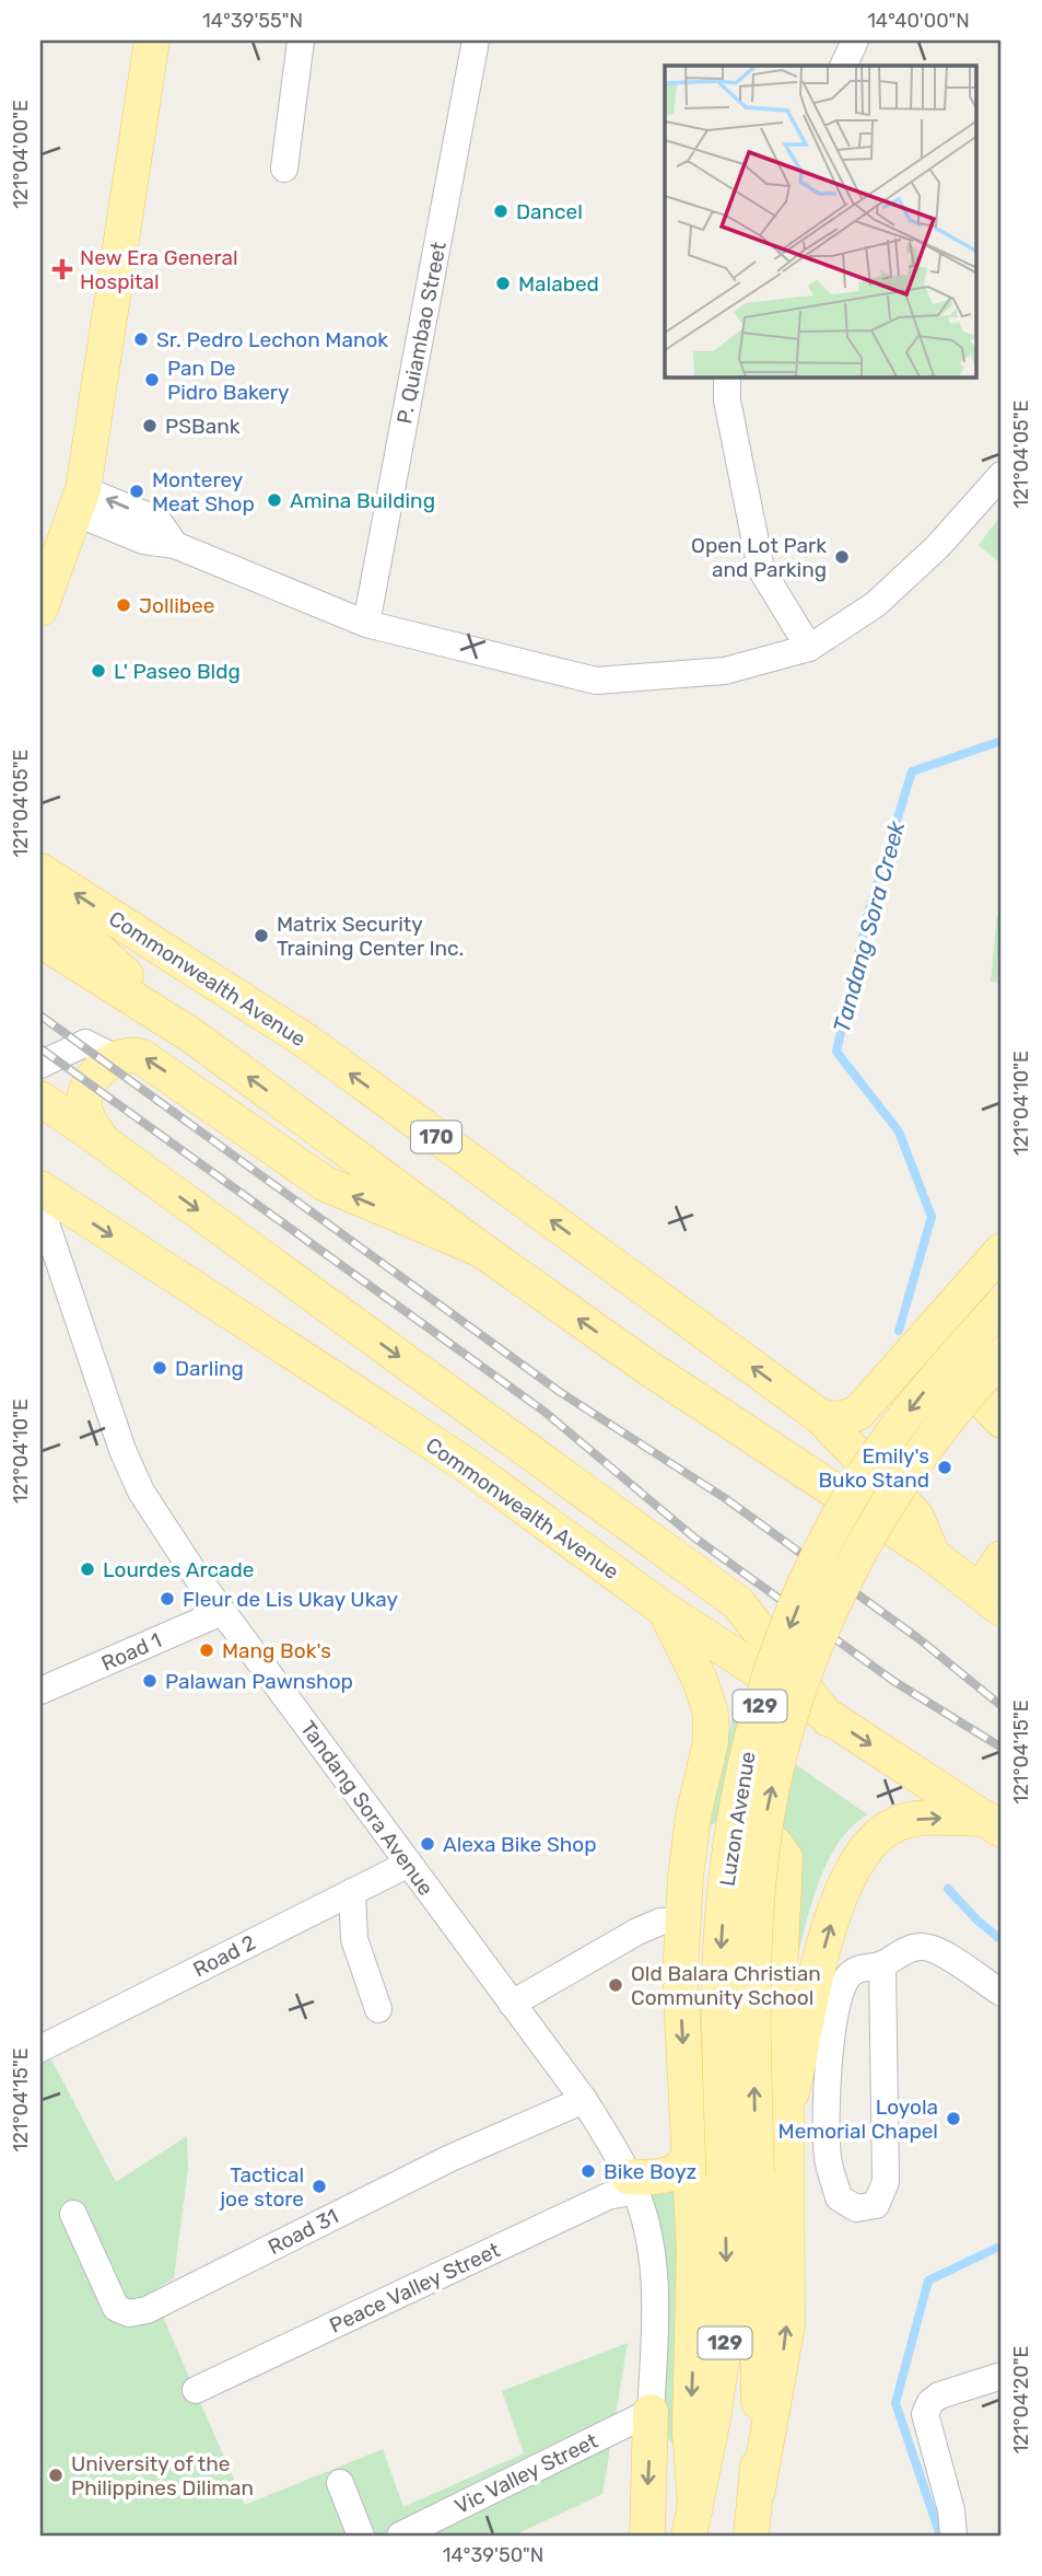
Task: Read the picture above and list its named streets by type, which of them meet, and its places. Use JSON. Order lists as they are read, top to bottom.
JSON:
{
  "streets": {
    "main road": [
      "Commonwealth Avenue",
      "170",
      "129",
      "Luzon Avenue"
    ],
    "street": [
      "P. Quiambao Street",
      "Road 1",
      "Tandang Sora Avenue",
      "Road 2",
      "Road 31",
      "Peace Valley Street",
      "Vic Valley Street"
    ]
  },
  "crossings": [
    ["Road 1", "Tandang Sora Avenue"],
    ["129", "Luzon Avenue"],
    ["Tandang Sora Avenue", "Road 2"],
    ["Tandang Sora Avenue", "Road 31"],
    ["Tandang Sora Avenue", "Peace Valley Street"],
    ["Tandang Sora Avenue", "Vic Valley Street"]
  ],
  "water": ["Tandang Sora Creek"],
  "places": {
    "other": [
      "Dancel",
      "Malabed",
      "Sr. Pedro Lechon Manok",
      "Pan De Pidro Bakery",
      "PSBank",
      "Monterey Meat Shop",
      "Amina Building",
      "Open Lot Park and Parking",
      "Jollibee",
      "L' Paseo Bldg",
      "Matrix Security Training Center Inc.",
      "Darling",
      "Emily's Buko Stand",
      "Lourdes Arcade",
      "Fleur de Lis Ukay Ukay",
      "Mang Bok's",
      "Palawan Pawnshop",
      "Alexa Bike Shop",
      "Old Balara Christian Community School",
      "Loyola Memorial Chapel",
      "Bike Boyz",
      "Tactical joe store",
      "University of the Philippines Diliman"
    ],
    "health": ["New Era General Hospital"]
  },
  "coordinates": [
    "14°39'55\"N",
    "14°40'00\"N",
    "121°04'00\"E",
    "121°04'05\"E",
    "121°04'10\"E",
    "121°04'15\"E",
    "121°04'20\"E",
    "14°39'50\"N"
  ]
}
